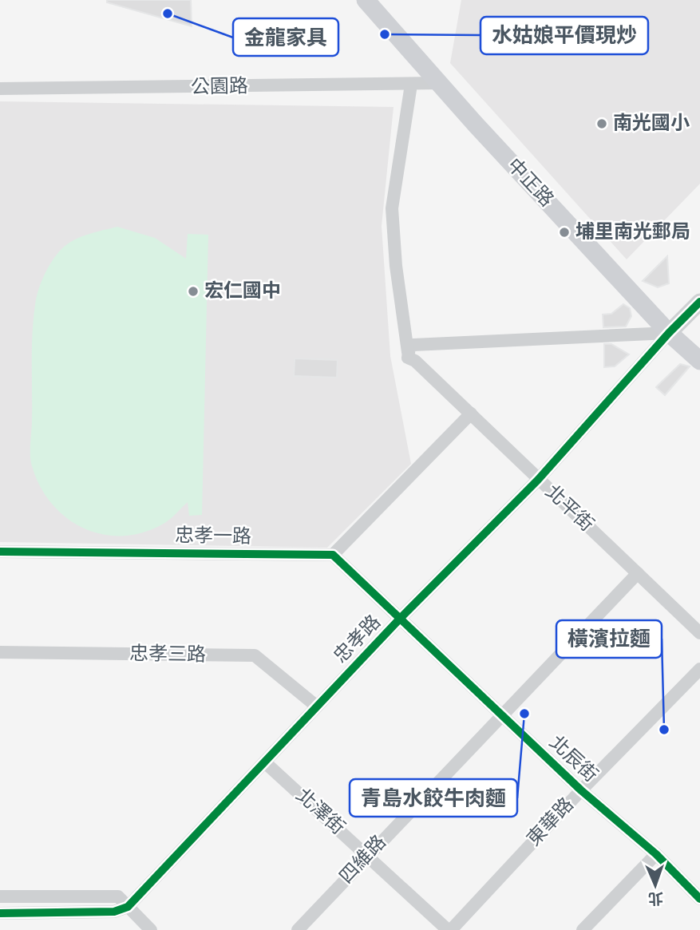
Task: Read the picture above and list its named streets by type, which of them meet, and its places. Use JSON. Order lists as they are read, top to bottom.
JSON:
{
  "streets": {
    "main road": ["中正路"],
    "street": [
      "公園路",
      "北平街",
      "忠孝一路",
      "忠孝路",
      "忠孝三路",
      "北辰街",
      "北澤街",
      "東華路",
      "四維路"
    ]
  },
  "crossings": [
    ["公園路", "中正路"],
    ["中正路", "忠孝路"],
    ["北平街", "忠孝路"],
    ["北平街", "四維路"],
    ["忠孝路", "忠孝三路"],
    ["忠孝路", "北辰街"],
    ["忠孝路", "北澤街"],
    ["北辰街", "東華路"],
    ["北辰街", "四維路"],
    ["北澤街", "東華路"],
    ["北澤街", "四維路"]
  ],
  "places": [
    "金龍家具",
    "水姑娘平價現炒",
    "南光國小",
    "埔里南光郵局",
    "宏仁國中",
    "青島水餃牛肉麵",
    "橫濱拉麵"
  ],
  "north": "bottom"
}
